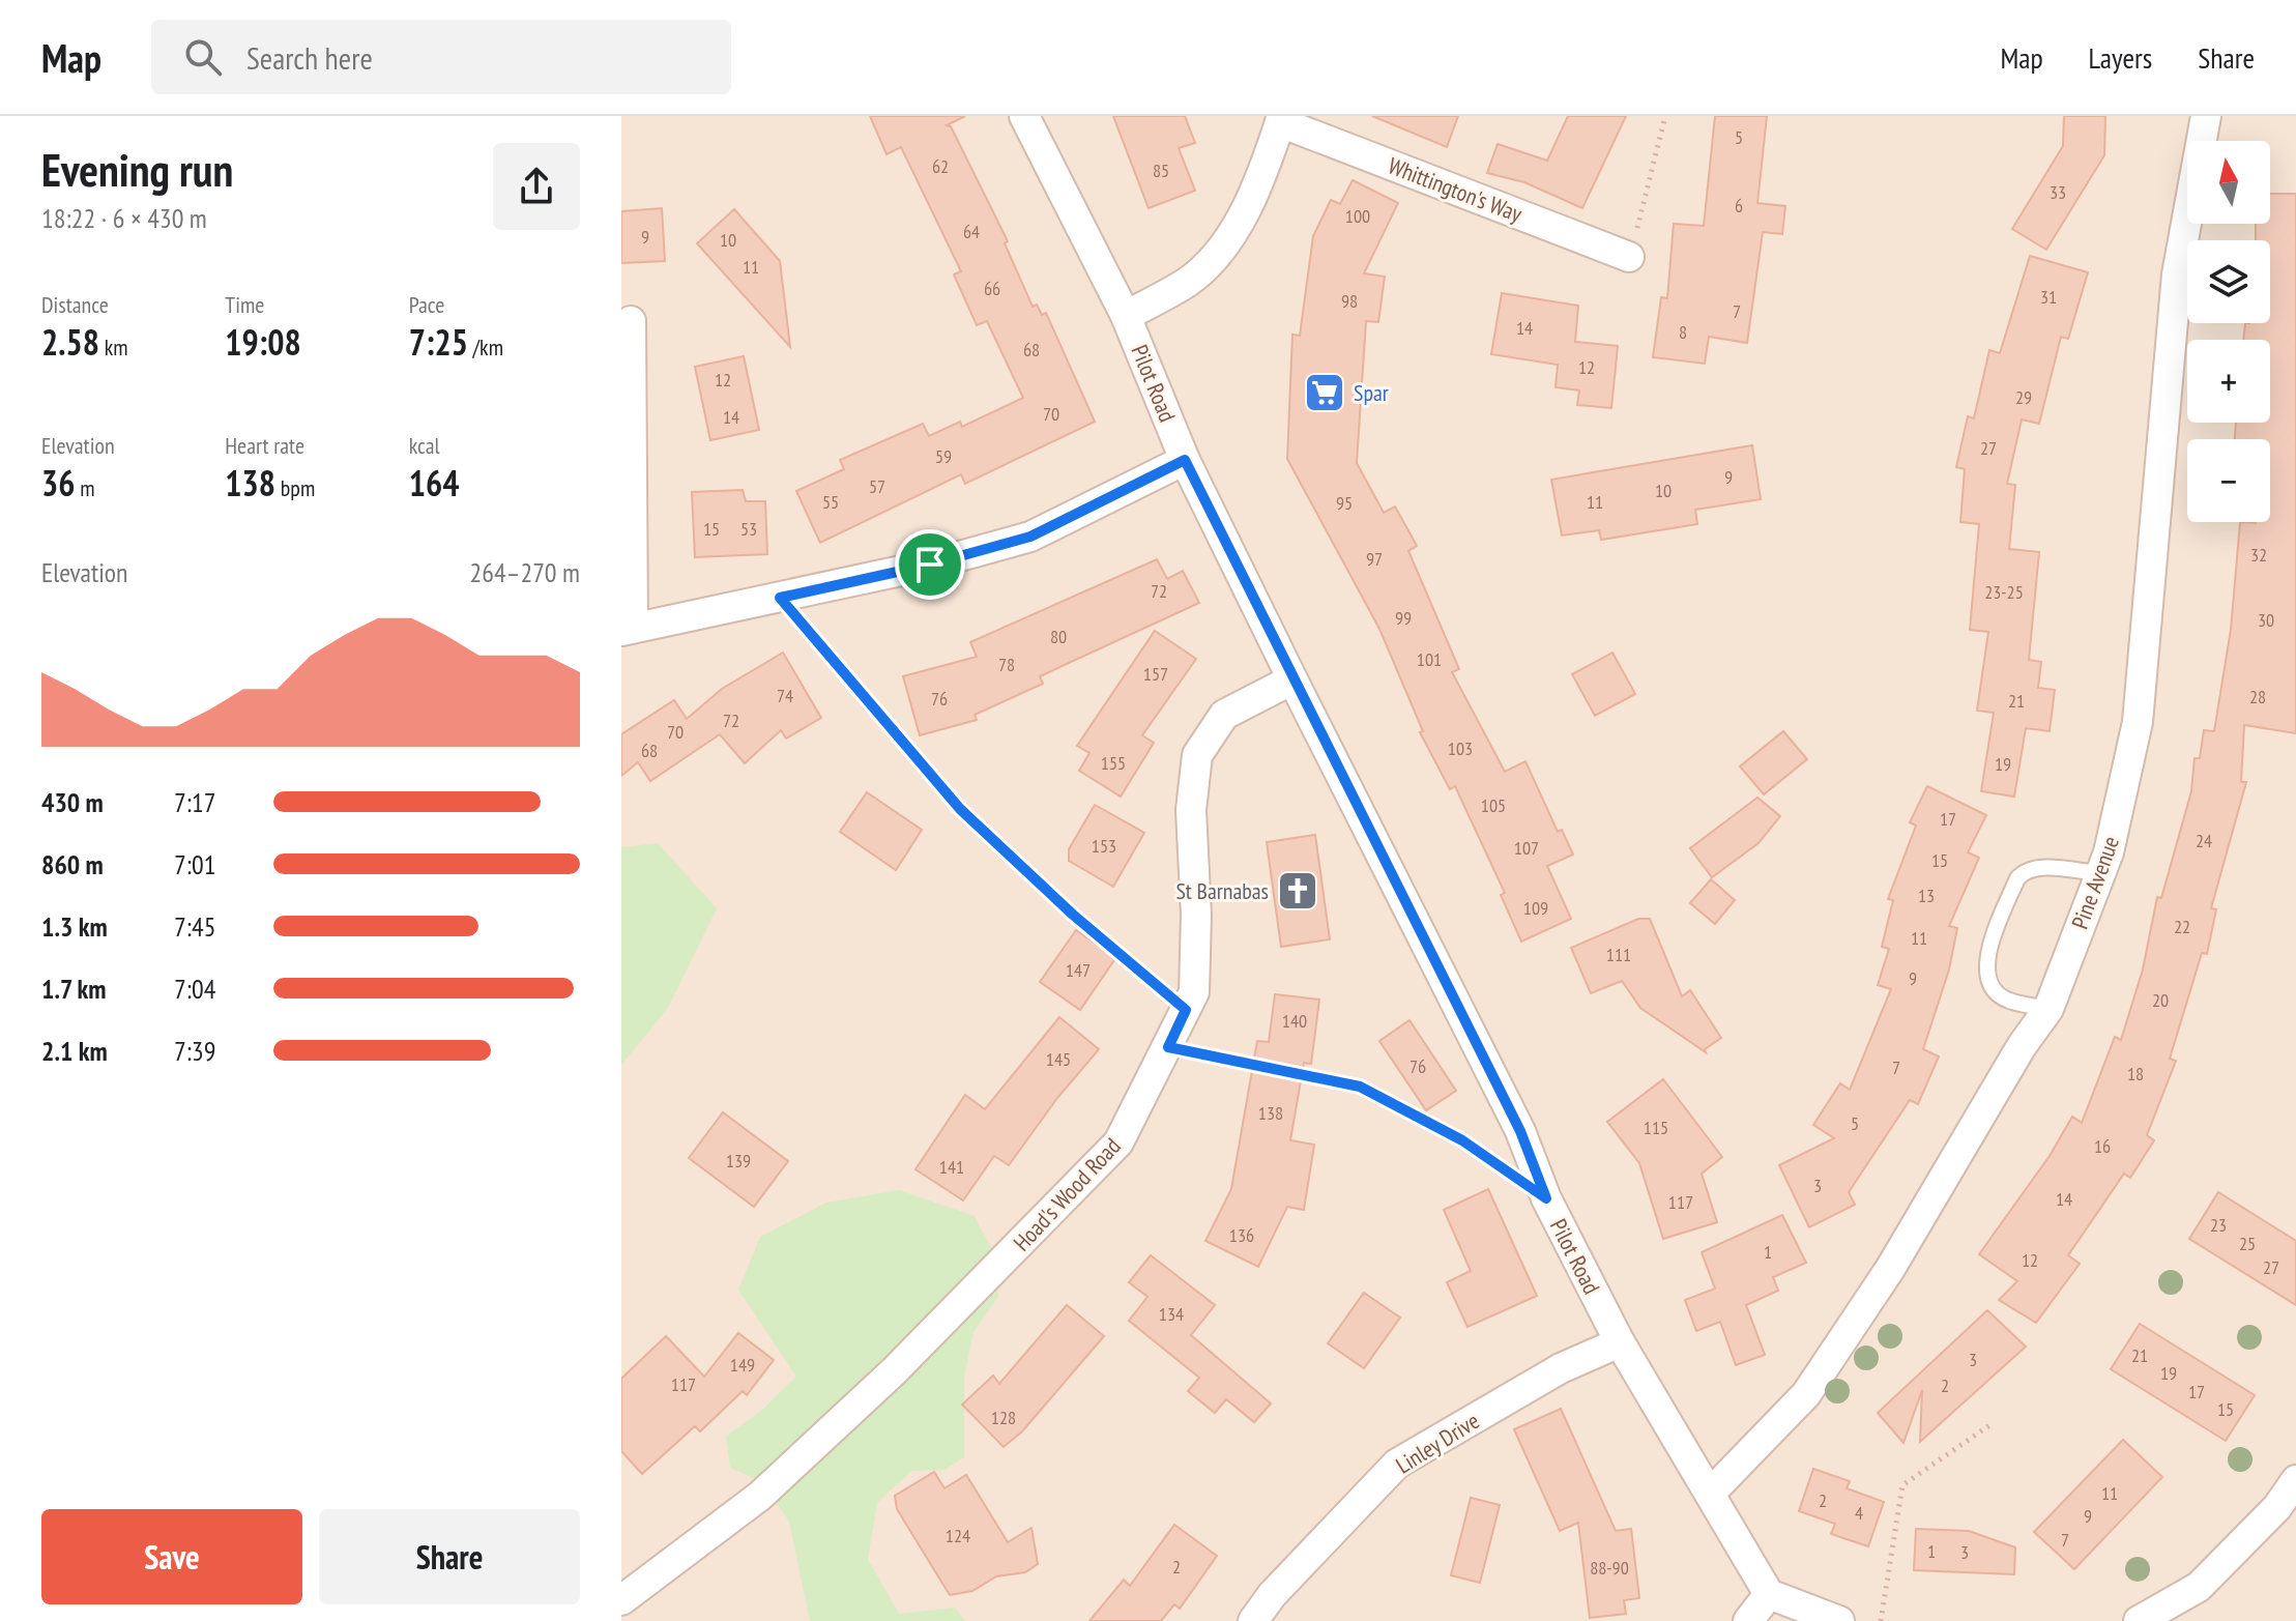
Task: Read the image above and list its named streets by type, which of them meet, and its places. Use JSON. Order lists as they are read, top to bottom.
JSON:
{
  "streets": {
    "street": [
      "Whittington's Way",
      "Pilot Road",
      "Pine Avenue",
      "Hoad's Wood Road",
      "Linley Drive"
    ]
  },
  "crossings": [
    ["Pilot Road", "Pine Avenue"],
    ["Pilot Road", "Hoad's Wood Road"],
    ["Pilot Road", "Linley Drive"]
  ],
  "places": {
    "supermarket": ["Spar"],
    "church": ["St Barnabas"]
  },
  "house_numbers": [
    "5",
    "62",
    "85",
    "33",
    "6",
    "100",
    "64",
    "9",
    "10",
    "11",
    "66",
    "31",
    "98",
    "7",
    "14",
    "8",
    "68",
    "12",
    "12",
    "29",
    "70",
    "14",
    "27",
    "59",
    "9",
    "57",
    "10",
    "55",
    "11",
    "95",
    "15",
    "53",
    "32",
    "97",
    "72",
    "23-25",
    "99",
    "30",
    "80",
    "101",
    "78",
    "157",
    "74",
    "28",
    "76",
    "21",
    "72",
    "70",
    "103",
    "68",
    "155",
    "19",
    "105",
    "17",
    "24",
    "153",
    "107",
    "15",
    "13",
    "109",
    "22",
    "11",
    "111",
    "147",
    "9",
    "20",
    "140",
    "145",
    "76",
    "7",
    "18",
    "138",
    "5",
    "115",
    "16",
    "139",
    "141",
    "3",
    "14",
    "117",
    "23",
    "136",
    "25",
    "1",
    "12",
    "27",
    "134",
    "21",
    "3",
    "149",
    "19",
    "117",
    "2",
    "17",
    "15",
    "128",
    "11",
    "2",
    "4",
    "9",
    "124",
    "7",
    "1",
    "3",
    "2",
    "88-90"
  ],
  "north": "top",
  "page": {
    "header": "Map",
    "search": "Search here",
    "nav": ["Map", "Layers", "Share"],
    "heading": ["Evening run", "18:22 · 6 × 430 m"],
    "map_buttons": ["+", "−"],
    "stats": [
      ["Distance", "2.58 km"],
      ["Time", "19:08"],
      ["Pace", "7:25 /km"],
      ["Elevation", "36 m"],
      ["Heart rate", "138 bpm"],
      ["kcal", "164"]
    ],
    "chart": ["Elevation", "264–270 m"],
    "list": [
      {
        "name": "430 m",
        "note": "7:17"
      },
      {
        "name": "860 m",
        "note": "7:01"
      },
      {
        "name": "1.3 km",
        "note": "7:45"
      },
      {
        "name": "1.7 km",
        "note": "7:04"
      },
      {
        "name": "2.1 km",
        "note": "7:39"
      }
    ],
    "buttons": ["Save", "Share"]
  }
}
